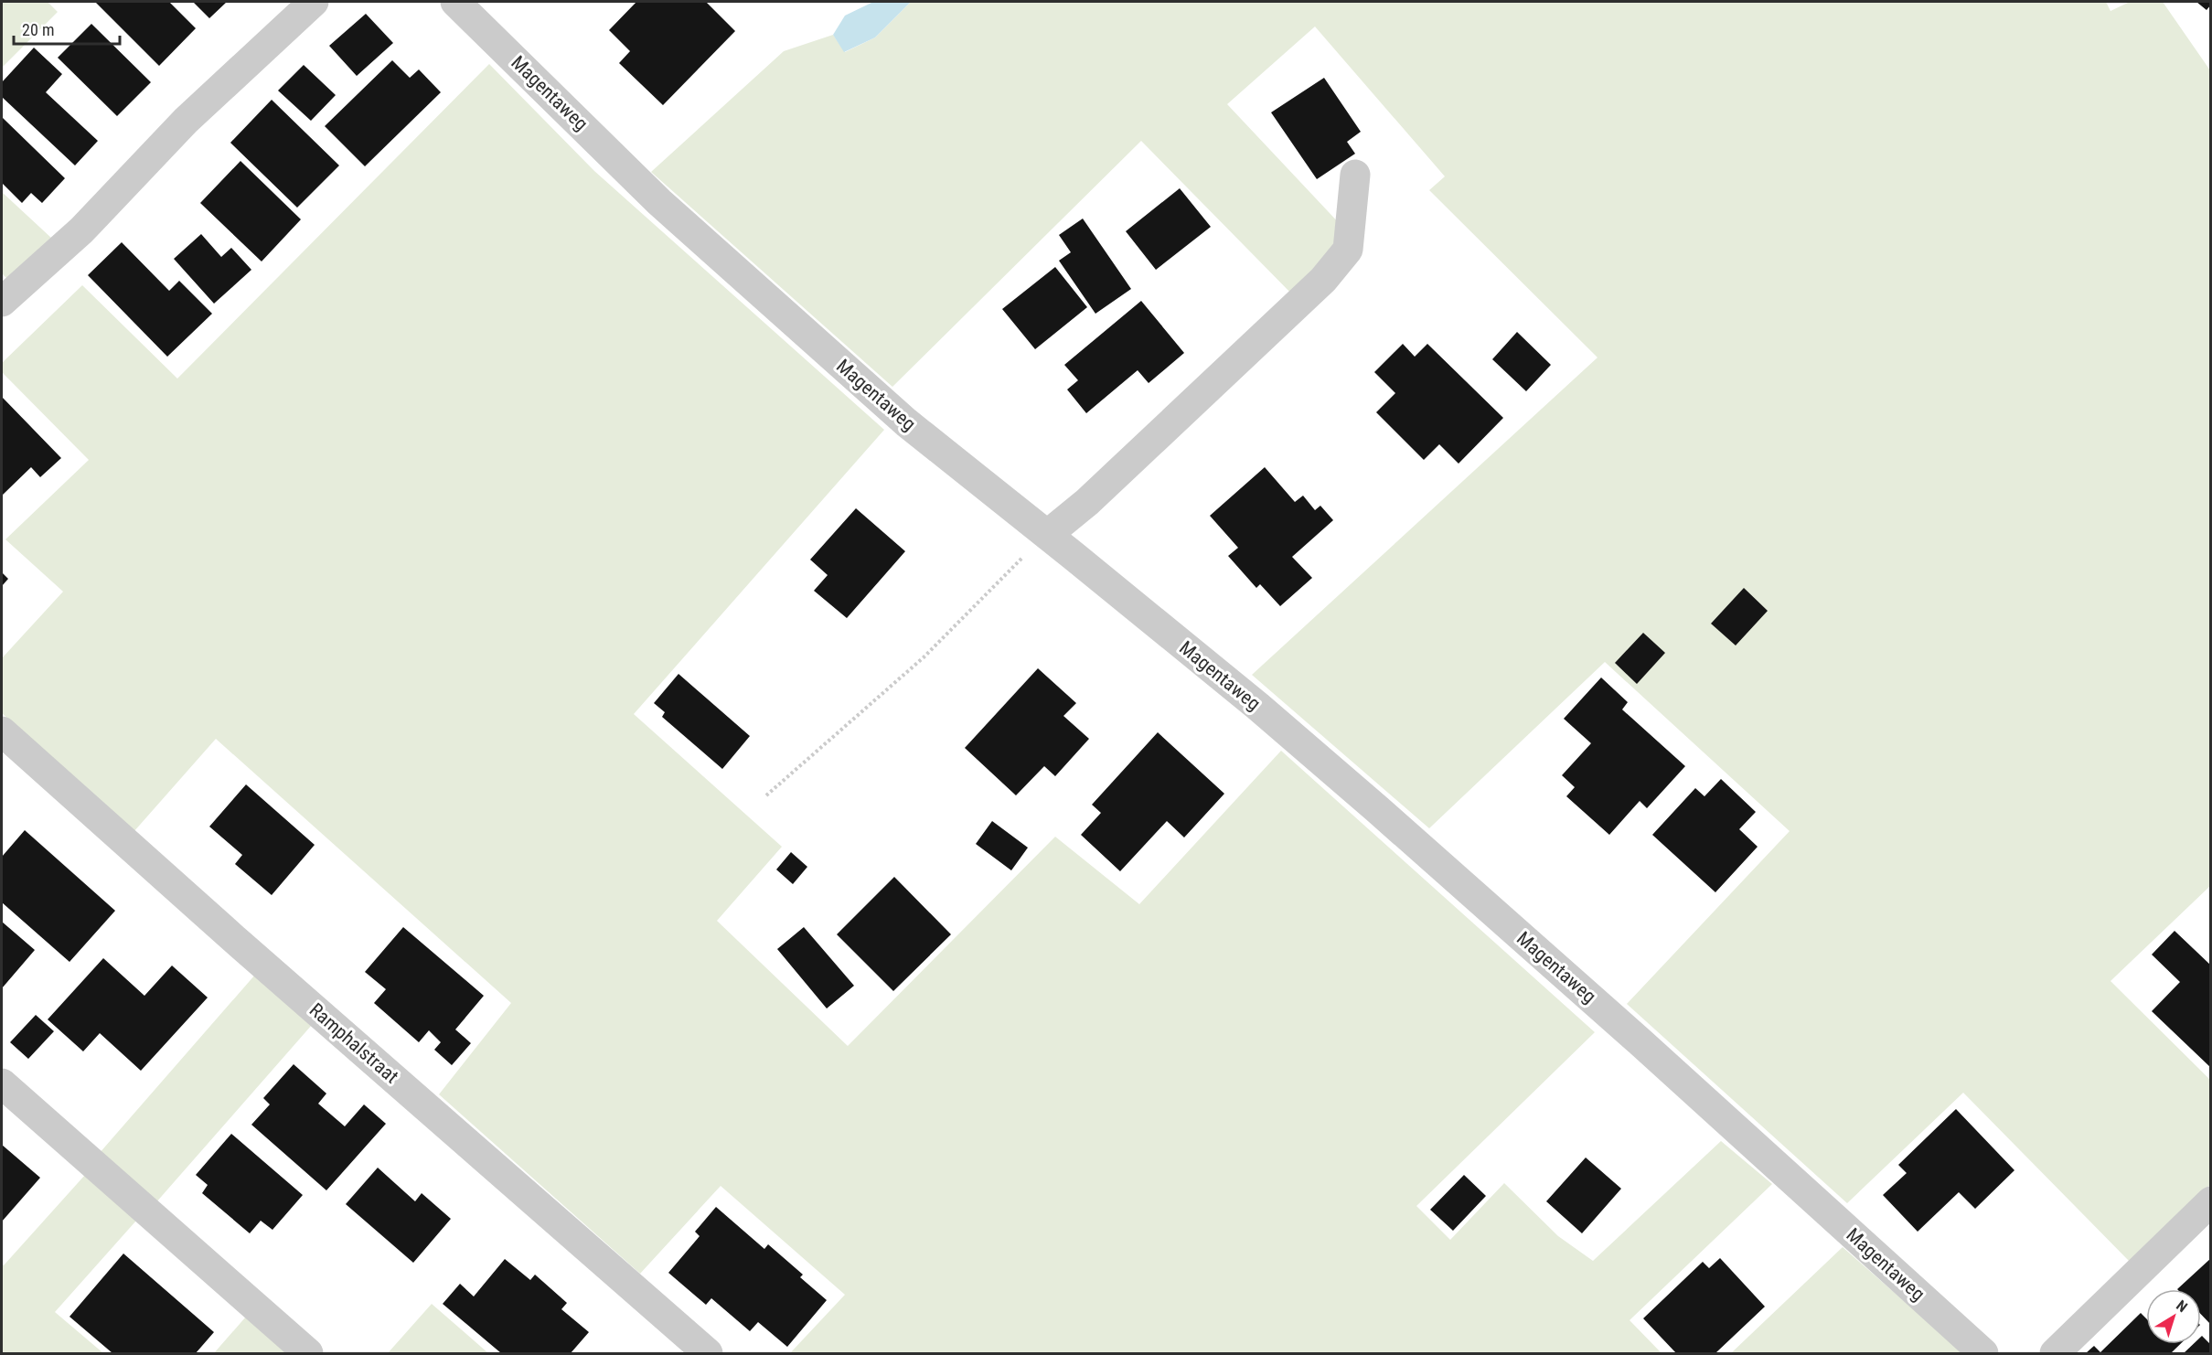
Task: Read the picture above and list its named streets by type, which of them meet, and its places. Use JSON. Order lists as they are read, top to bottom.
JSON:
{
  "streets": {
    "street": ["Magentaweg", "Ramphalstraat"]
  },
  "scale_bar": "20 m",
  "north": "top right"
}
